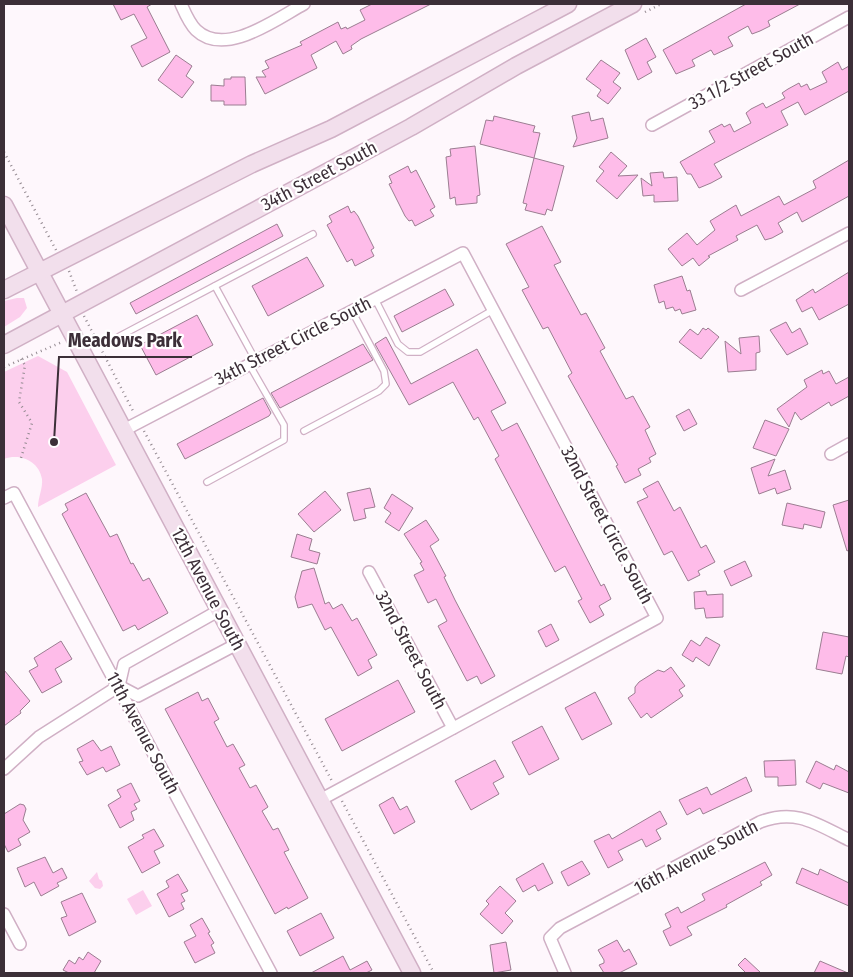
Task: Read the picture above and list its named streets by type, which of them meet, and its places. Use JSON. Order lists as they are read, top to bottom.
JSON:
{
  "streets": {
    "main road": ["34th Street South", "12th Avenue South"],
    "street": [
      "33 1/2 Street South",
      "34th Street Circle South",
      "32nd Street Circle South",
      "32nd Street South",
      "11th Avenue South",
      "16th Avenue South"
    ]
  },
  "crossings": [
    ["34th Street South", "12th Avenue South"],
    ["34th Street Circle South", "32nd Street Circle South"],
    ["34th Street Circle South", "12th Avenue South"],
    ["32nd Street Circle South", "12th Avenue South"],
    ["32nd Street Circle South", "32nd Street South"]
  ],
  "places": ["Meadows Park"]
}
